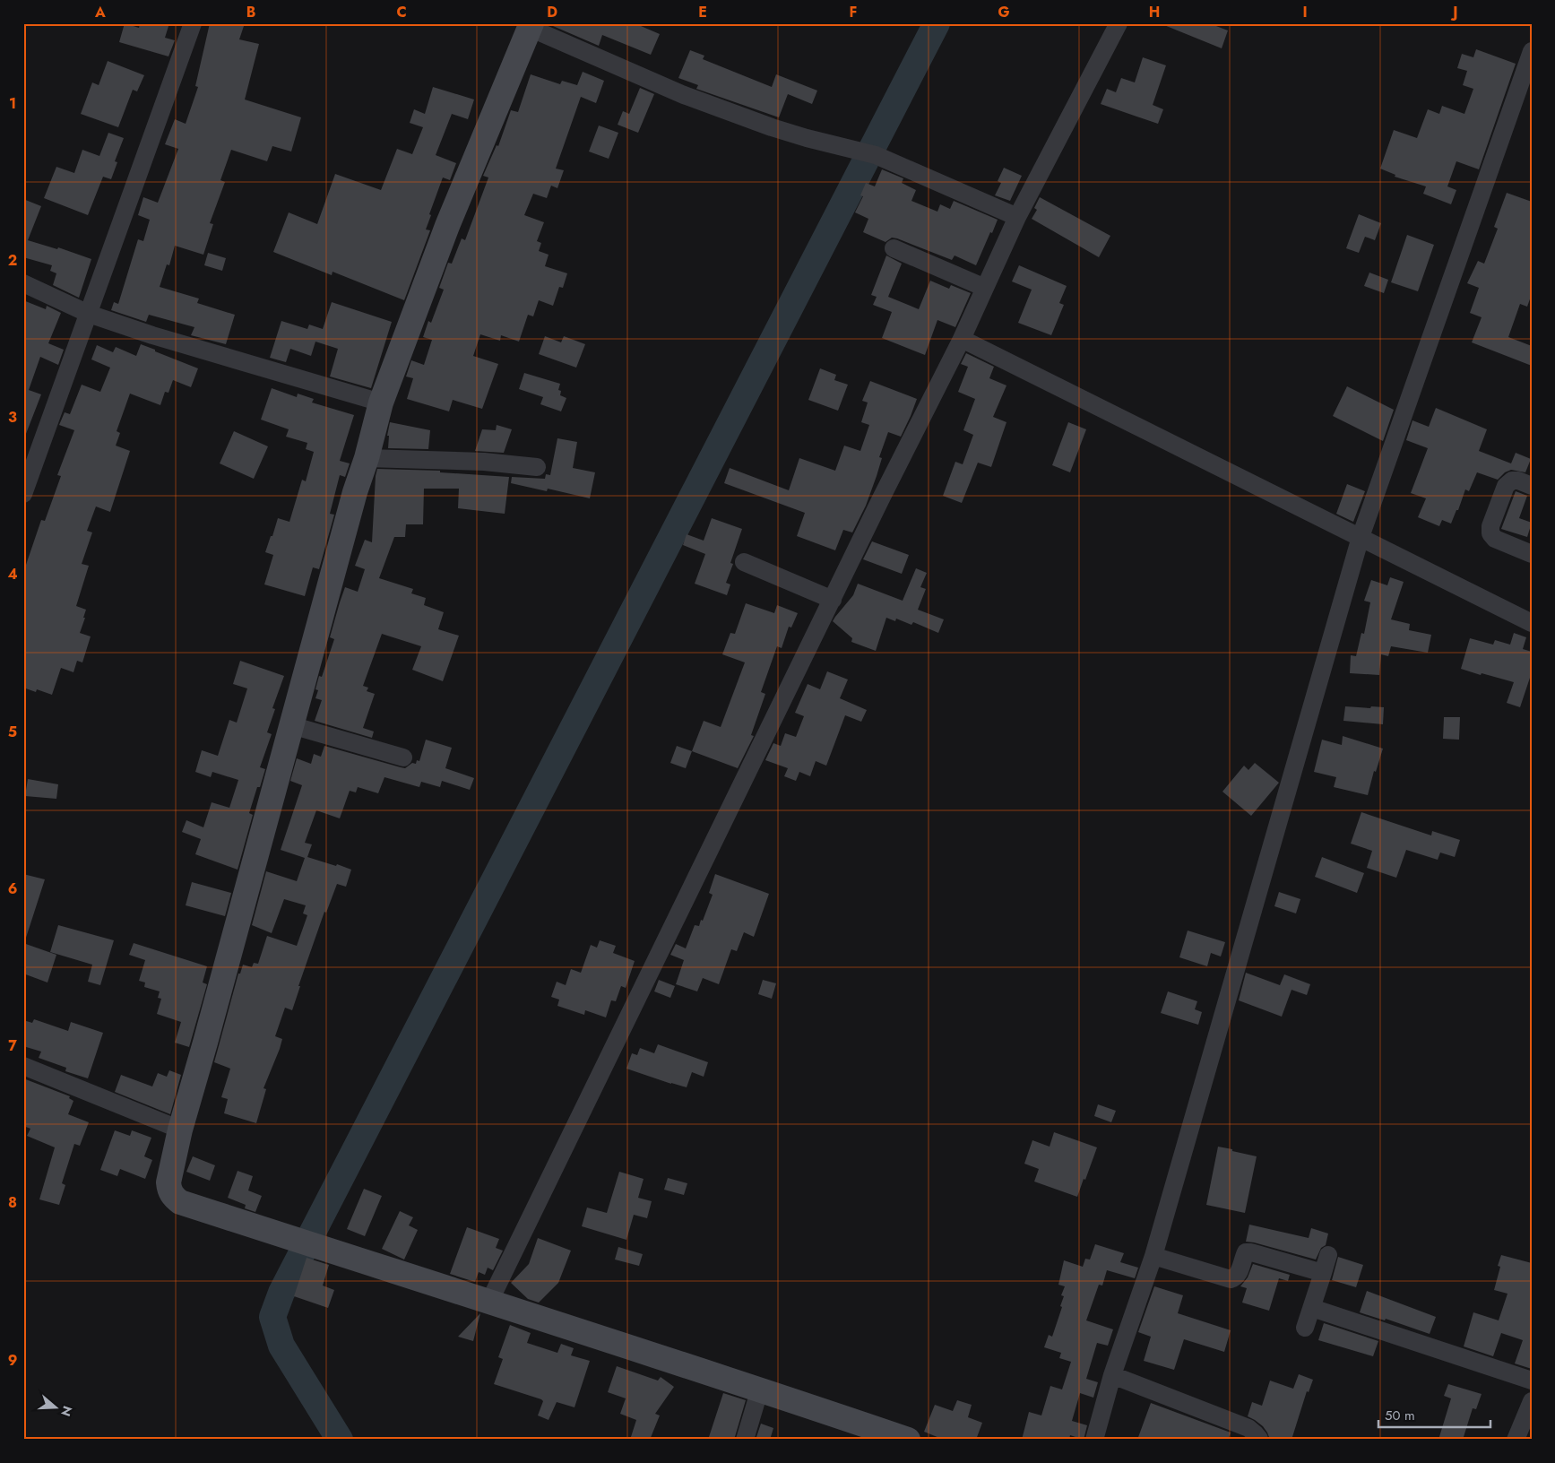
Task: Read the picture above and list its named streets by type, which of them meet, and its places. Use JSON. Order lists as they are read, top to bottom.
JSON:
{
  "scale_bar": "50 m",
  "north": "right",
  "grid": {
    "columns": [
      "A",
      "B",
      "C",
      "D",
      "E",
      "F",
      "G",
      "H",
      "I",
      "J"
    ],
    "rows": [
      "1",
      "2",
      "3",
      "4",
      "5",
      "6",
      "7",
      "8",
      "9"
    ]
  }
}
